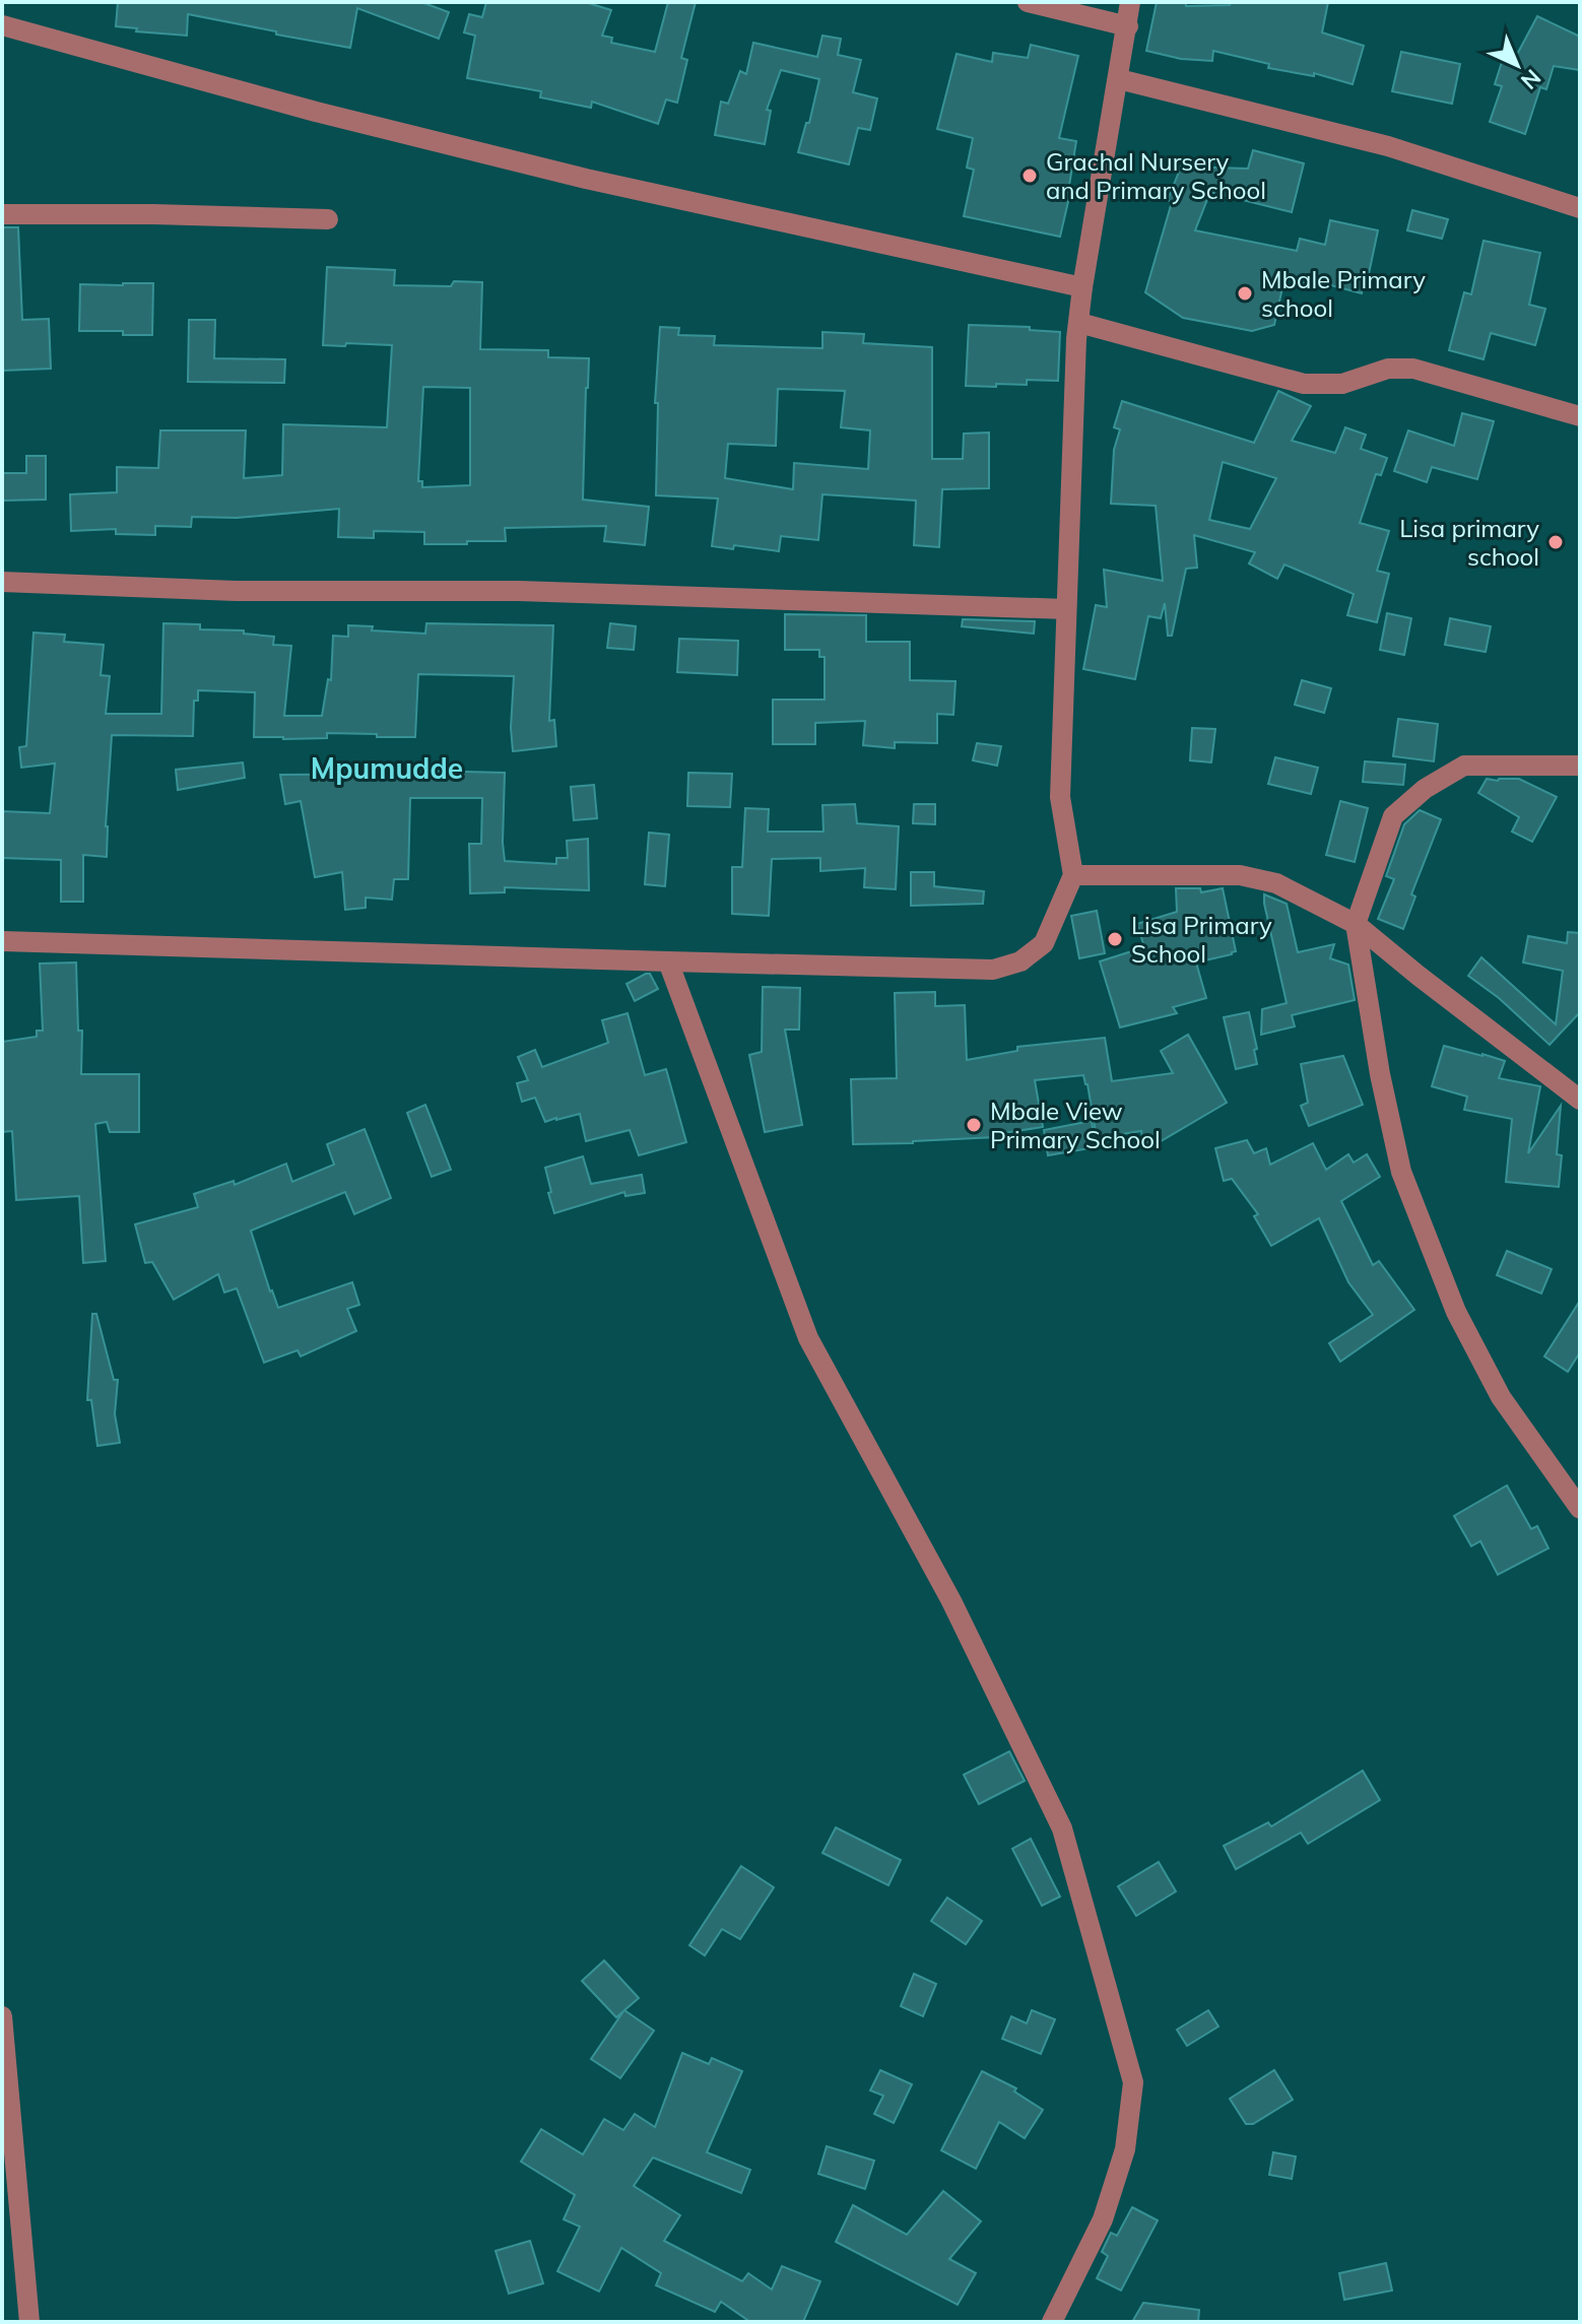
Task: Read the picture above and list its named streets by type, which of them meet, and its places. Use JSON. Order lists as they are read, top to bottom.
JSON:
{
  "districts": ["Mpumudde"],
  "places": [
    "Grachal Nursery and Primary School",
    "Mbale Primary school",
    "Lisa primary school",
    "Lisa Primary School",
    "Mbale View Primary School"
  ],
  "north": "bottom right"
}
